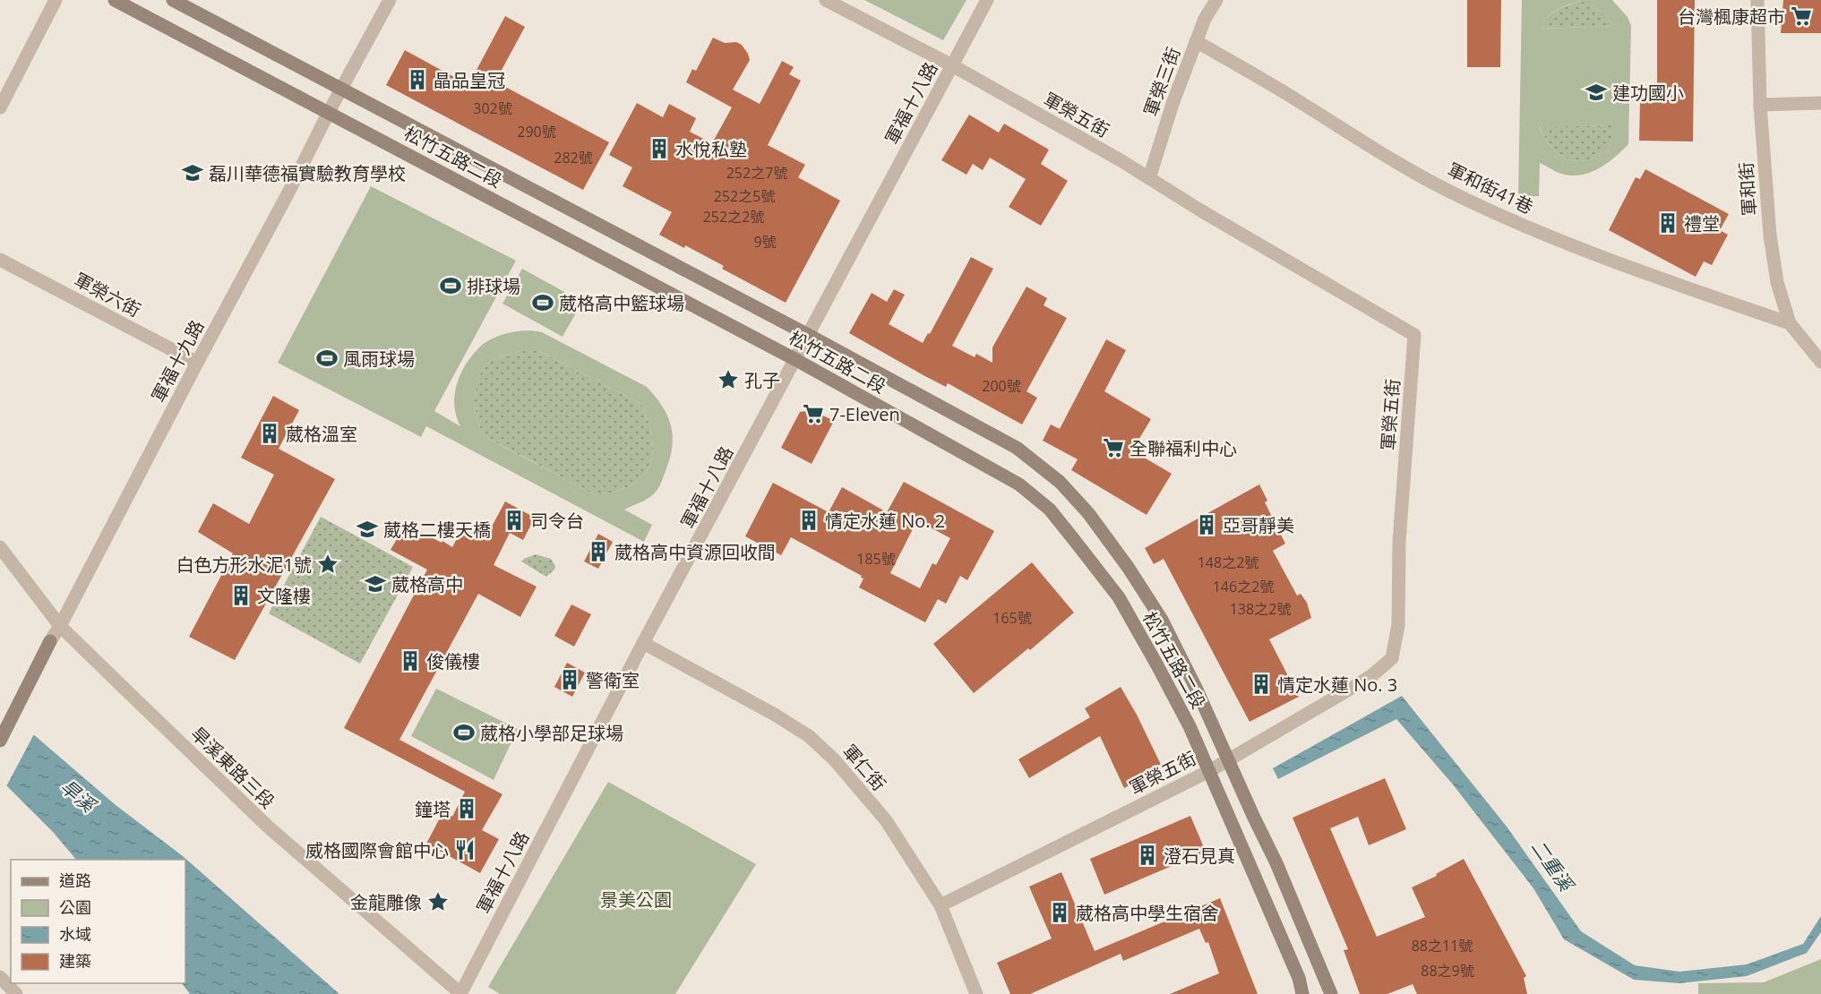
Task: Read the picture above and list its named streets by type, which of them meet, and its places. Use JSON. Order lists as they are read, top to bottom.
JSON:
{
  "streets": {
    "street": [
      "軍榮三街",
      "軍福十八路",
      "軍榮五街",
      "松竹五路二段",
      "軍和街41巷",
      "軍和街",
      "軍榮六街",
      "軍福十九路",
      "旱溪東路三段",
      "軍仁街"
    ]
  },
  "crossings": [
    ["軍榮三街", "軍榮五街"],
    ["軍榮三街", "軍和街41巷"],
    ["軍福十八路", "軍榮五街"],
    ["軍福十八路", "松竹五路二段"],
    ["軍福十八路", "旱溪東路三段"],
    ["軍福十八路", "軍仁街"],
    ["軍榮五街", "松竹五路二段"],
    ["軍榮五街", "軍仁街"],
    ["松竹五路二段", "軍福十九路"],
    ["軍和街41巷", "軍和街"],
    ["軍榮六街", "軍福十九路"],
    ["軍福十九路", "旱溪東路三段"]
  ],
  "water": ["旱溪", "二重溪"],
  "parks": ["景美公園"],
  "places": {
    "supermarket": ["台灣楓康超市", "7-Eleven", "全聯福利中心"],
    "building": [
      "晶品皇冠",
      "水悅私塾",
      "禮堂",
      "葳格溫室",
      "司令台",
      "情定水蓮 No. 2",
      "亞哥靜美",
      "葳格高中資源回收間",
      "文隆樓",
      "俊儀樓",
      "警衛室",
      "情定水蓮 No. 3",
      "鐘塔",
      "澄石見真",
      "葳格高中學生宿舍"
    ],
    "school or university": [
      "建功國小",
      "磊川華德福實驗教育學校",
      "葳格二樓天橋",
      "葳格高中"
    ],
    "sports": [
      "排球場",
      "葳格高中籃球場",
      "風雨球場",
      "葳格小學部足球場"
    ],
    "place": ["孔子", "白色方形水泥1號", "金龍雕像"],
    "restaurant": ["威格國際會館中心"]
  },
  "house_numbers": [
    "302號",
    "290號",
    "282號",
    "252之7號",
    "252之5號",
    "252之2號",
    "9號",
    "200號",
    "185號",
    "148之2號",
    "146之2號",
    "138之2號",
    "165號",
    "88之11號",
    "88之9號"
  ],
  "legend": [
    "道路",
    "公園",
    "水域",
    "建築"
  ]
}
